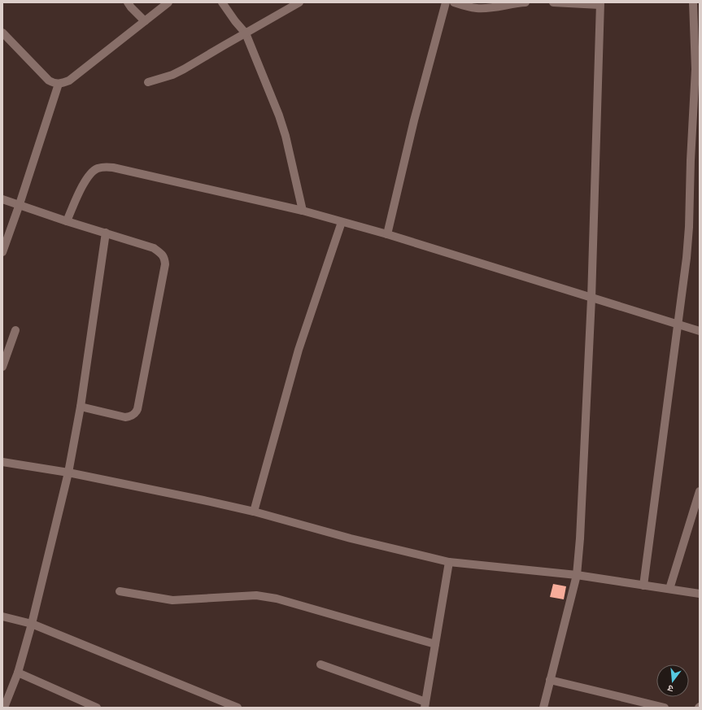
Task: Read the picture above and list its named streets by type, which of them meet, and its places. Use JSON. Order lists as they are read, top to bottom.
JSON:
{
  "north": "bottom"
}
